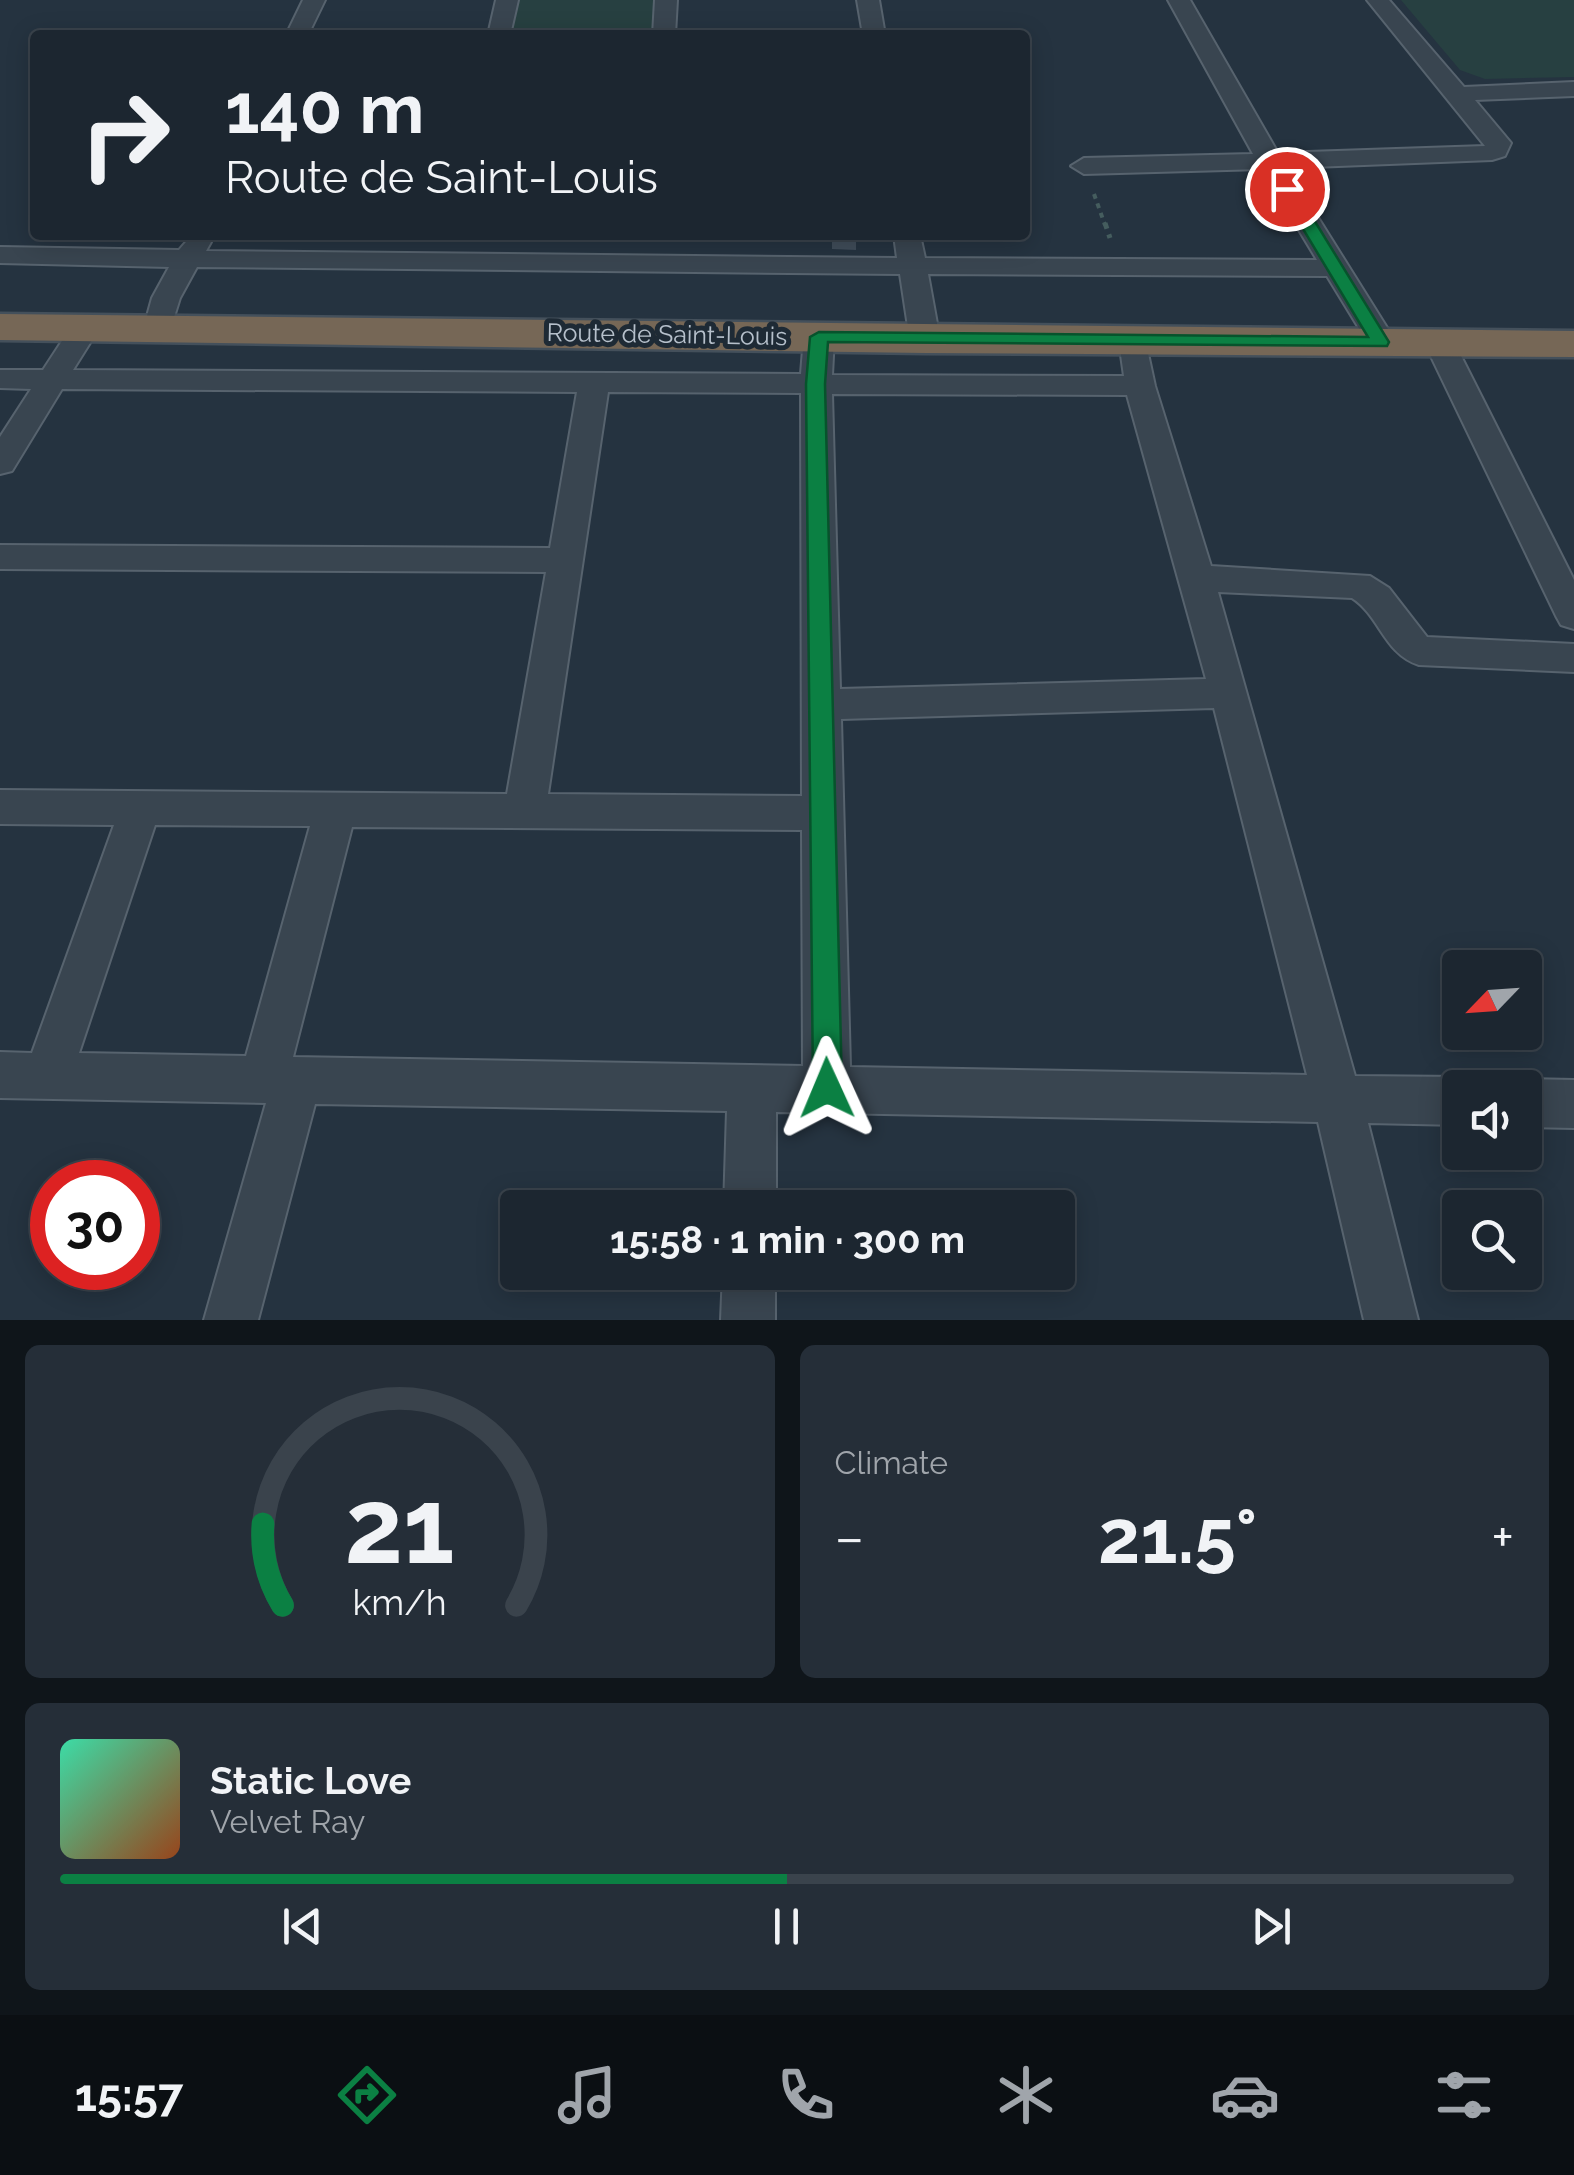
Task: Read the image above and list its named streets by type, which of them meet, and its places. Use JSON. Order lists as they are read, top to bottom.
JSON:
{
  "streets": {
    "highway": ["Route de Saint-Louis"]
  },
  "north": "bottom left",
  "page": {
    "turn": ["140 m", "Route de Saint-Louis"],
    "limit": "30",
    "trip": "15:58 · 1 min · 300 m",
    "tile": "Climate",
    "heat": ["−", "21.5°", "+"],
    "song": ["Static Love", "Velvet Ray"],
    "tabs": "15:57",
    "gauge": ["21", "km/h"]
  }
}
